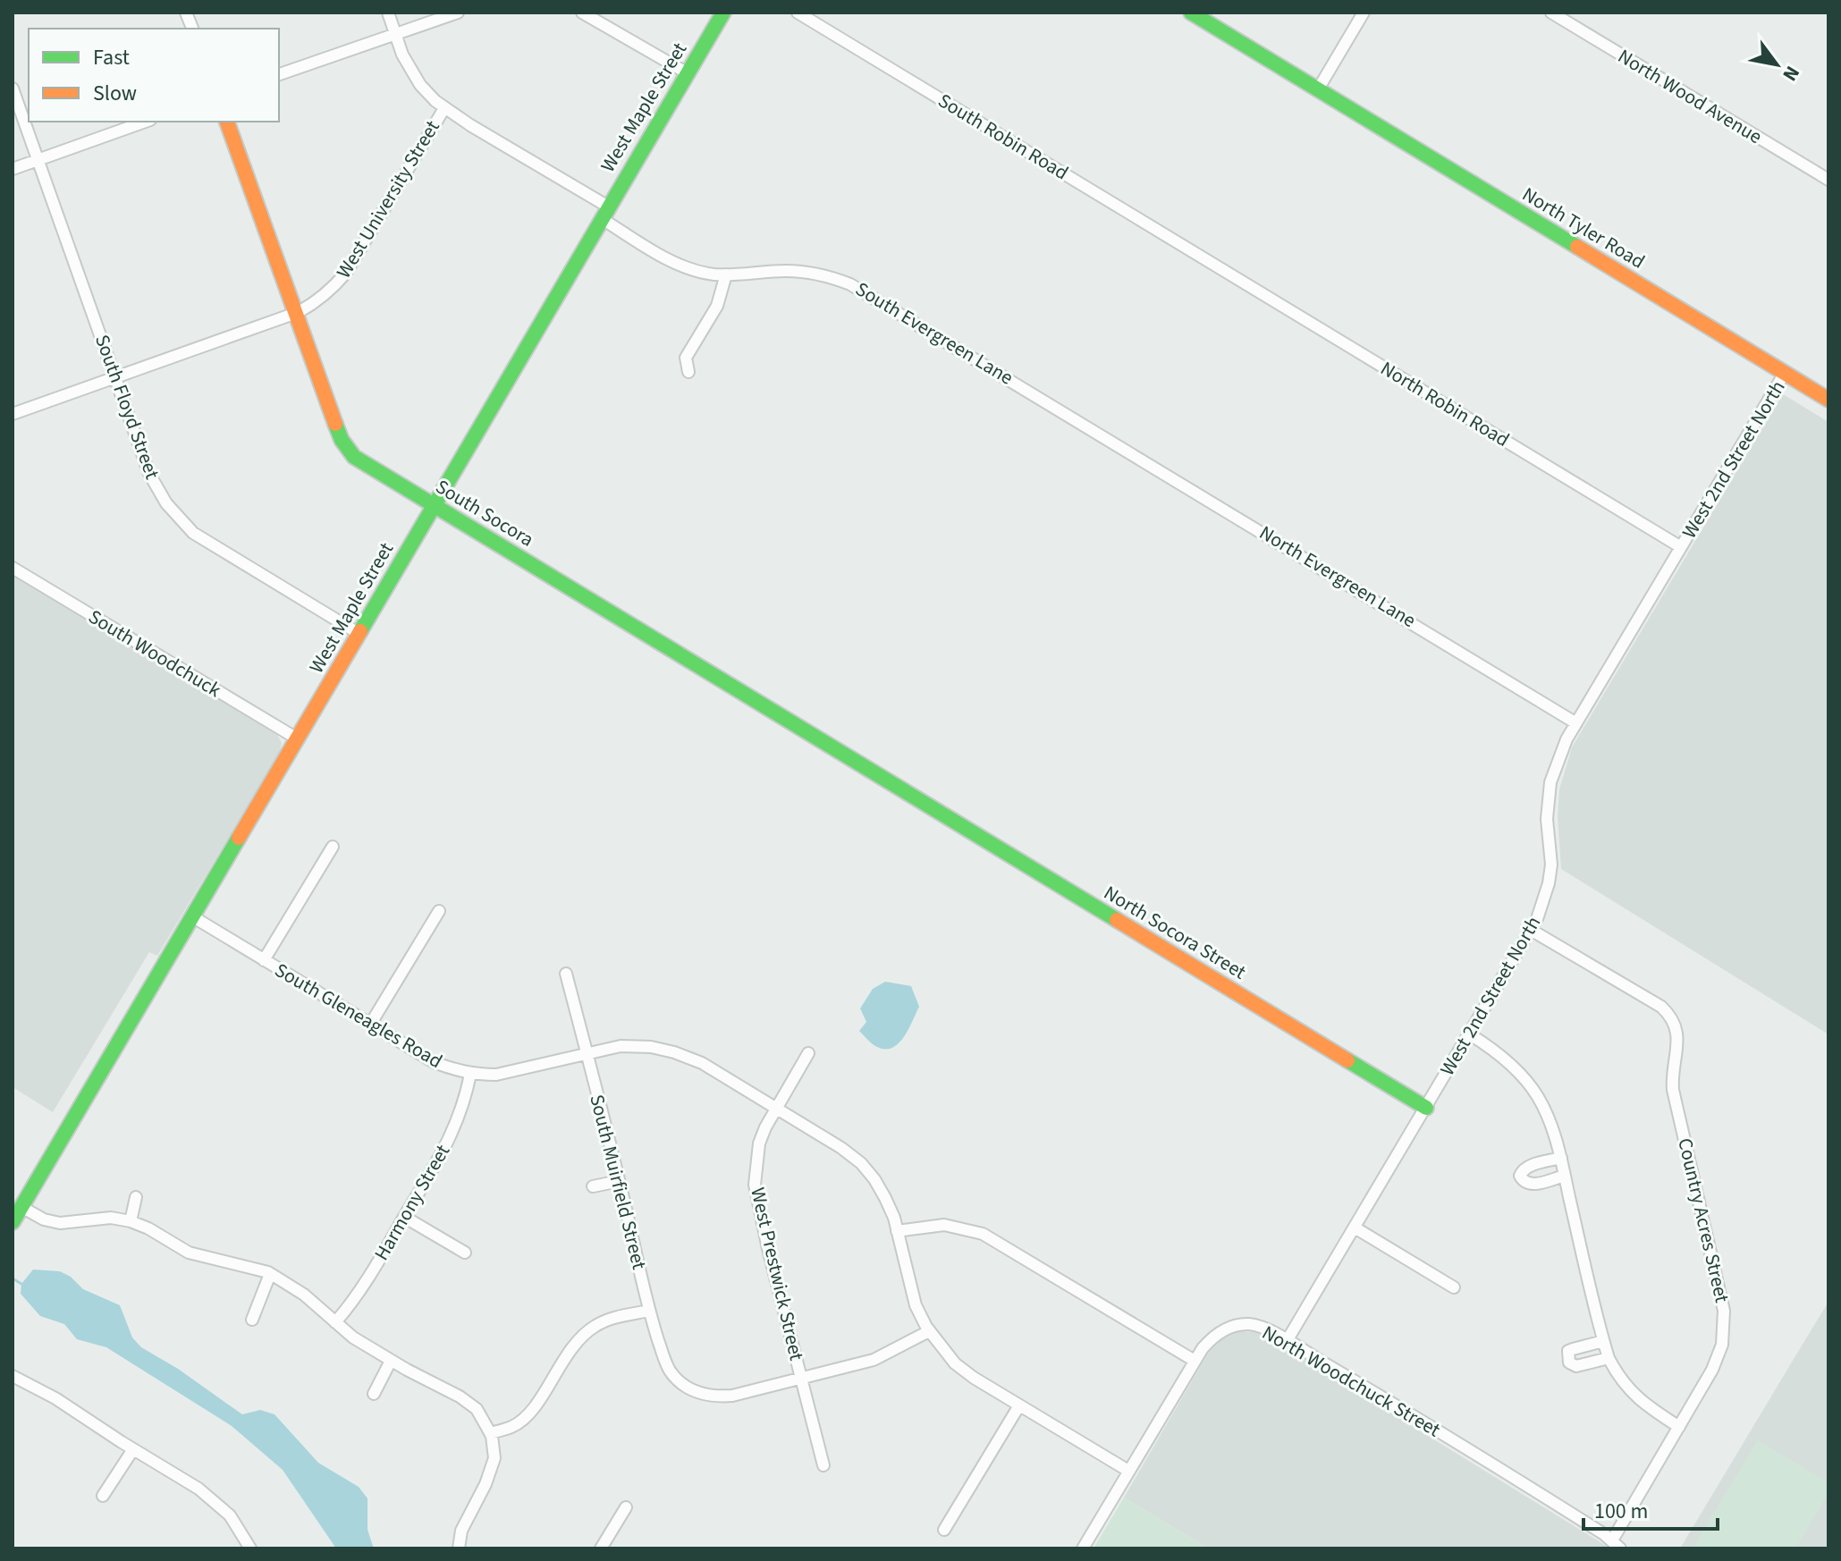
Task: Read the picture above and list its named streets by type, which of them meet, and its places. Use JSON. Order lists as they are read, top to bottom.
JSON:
{
  "streets": {
    "main road": [
      "West Maple Street",
      "North Tyler Road",
      "South Socora",
      "North Socora Street"
    ],
    "street": [
      "North Wood Avenue",
      "South Robin Road",
      "West University Street",
      "South Evergreen Lane",
      "North Robin Road",
      "South Floyd Street",
      "West 2nd Street North",
      "North Evergreen Lane",
      "South Woodchuck",
      "South Gleneagles Road",
      "South Muirfield Street",
      "Harmony Street",
      "Country Acres Street",
      "West Prestwick Street",
      "North Woodchuck Street"
    ]
  },
  "crossings": [
    ["West Maple Street", "South Evergreen Lane"],
    ["West Maple Street", "South Floyd Street"],
    ["West Maple Street", "South Socora"],
    ["West Maple Street", "South Woodchuck"],
    ["West Maple Street", "South Gleneagles Road"],
    ["South Robin Road", "North Robin Road"],
    ["West University Street", "South Evergreen Lane"],
    ["West University Street", "South Floyd Street"],
    ["West University Street", "South Socora"],
    ["North Tyler Road", "West 2nd Street North"],
    ["South Evergreen Lane", "North Evergreen Lane"],
    ["North Robin Road", "West 2nd Street North"],
    ["West 2nd Street North", "North Evergreen Lane"],
    ["West 2nd Street North", "North Socora Street"],
    ["West 2nd Street North", "Country Acres Street"],
    ["West 2nd Street North", "North Woodchuck Street"],
    ["South Socora", "North Socora Street"],
    ["South Gleneagles Road", "South Muirfield Street"],
    ["South Gleneagles Road", "Harmony Street"],
    ["South Gleneagles Road", "West Prestwick Street"],
    ["South Muirfield Street", "West Prestwick Street"],
    ["Country Acres Street", "North Woodchuck Street"]
  ],
  "legend": ["Fast", "Slow"],
  "scale_bar": "100 m",
  "north": "bottom right"
}
